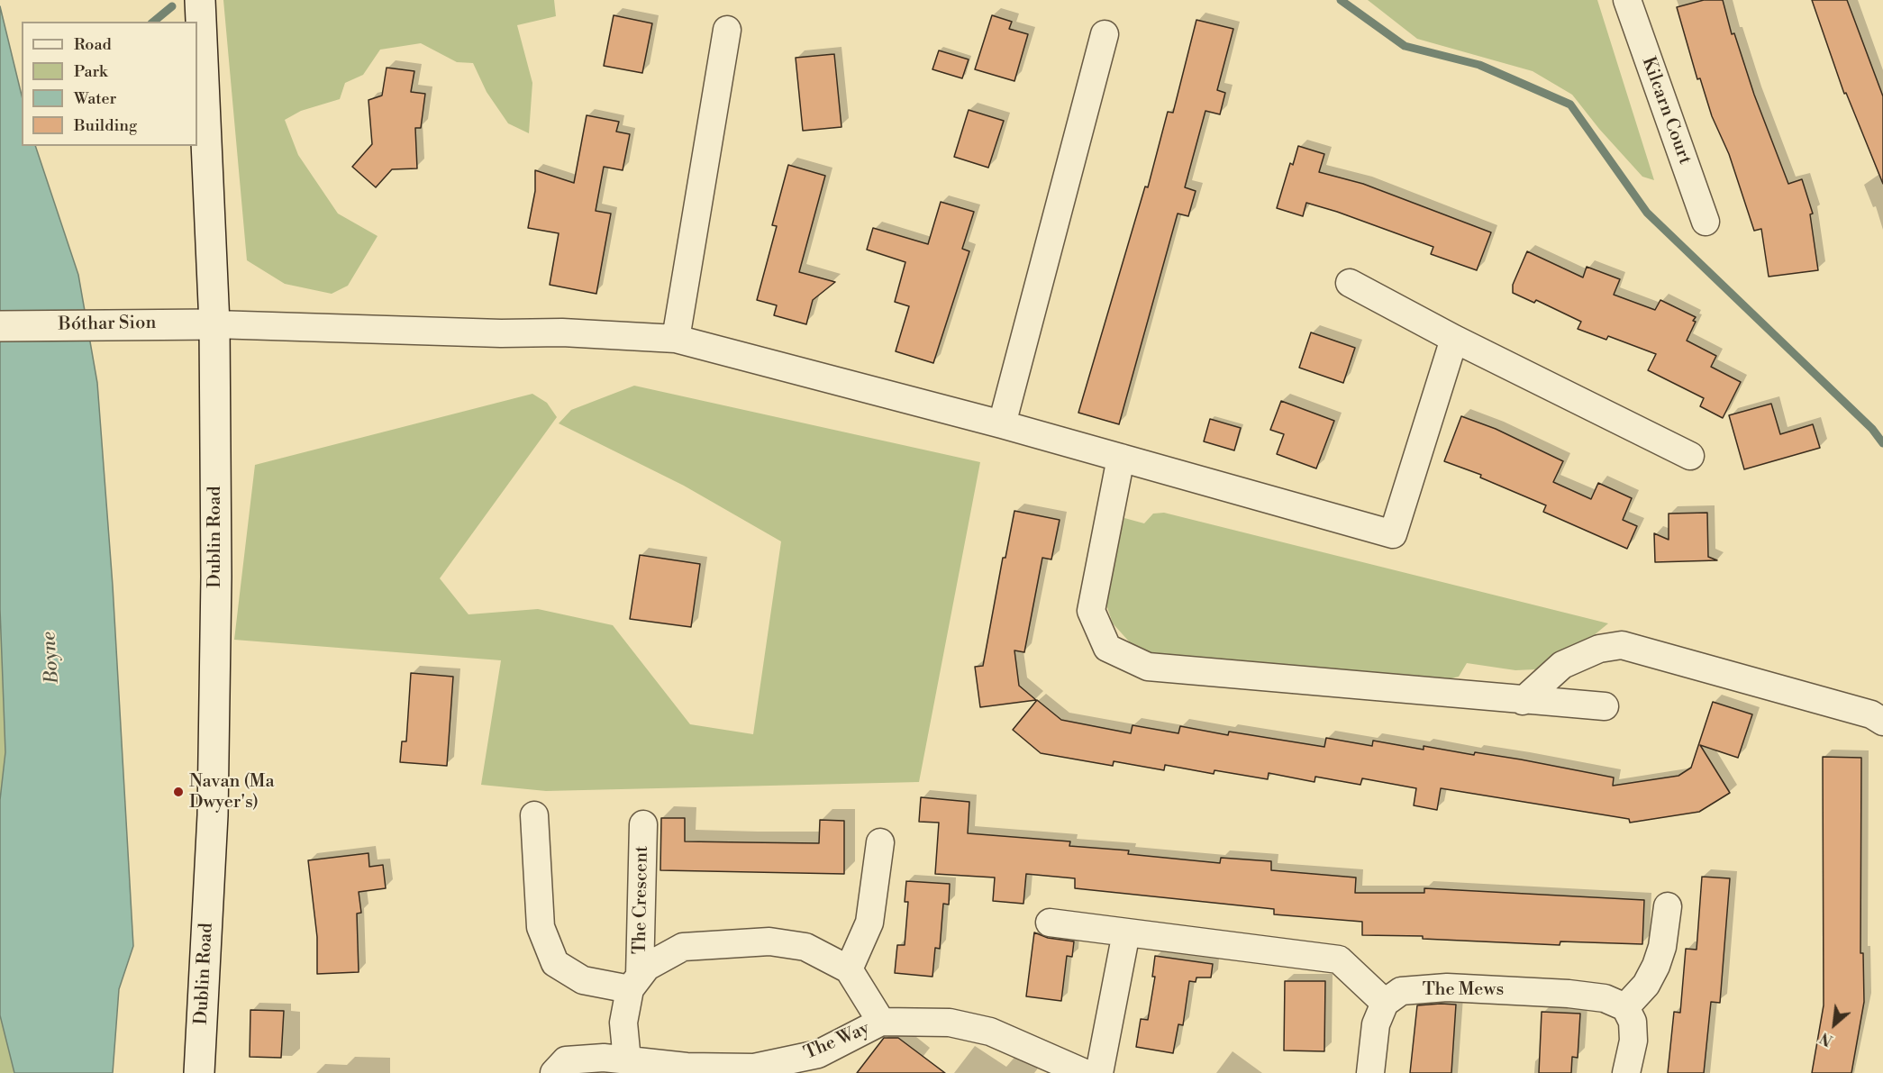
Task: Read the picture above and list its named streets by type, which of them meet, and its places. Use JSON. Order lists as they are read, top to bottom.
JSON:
{
  "streets": {
    "main road": ["Bóthar Sion", "Dublin Road"],
    "street": [
      "Kilcarn Court",
      "The Crescent",
      "The Mews",
      "The Way"
    ]
  },
  "crossings": [
    ["Bóthar Sion", "Dublin Road"],
    ["The Crescent", "The Way"]
  ],
  "water": ["Boyne"],
  "places": ["Navan (Ma Dwyer's)"],
  "legend": [
    "Road",
    "Park",
    "Water",
    "Building"
  ],
  "north": "bottom left"
}
